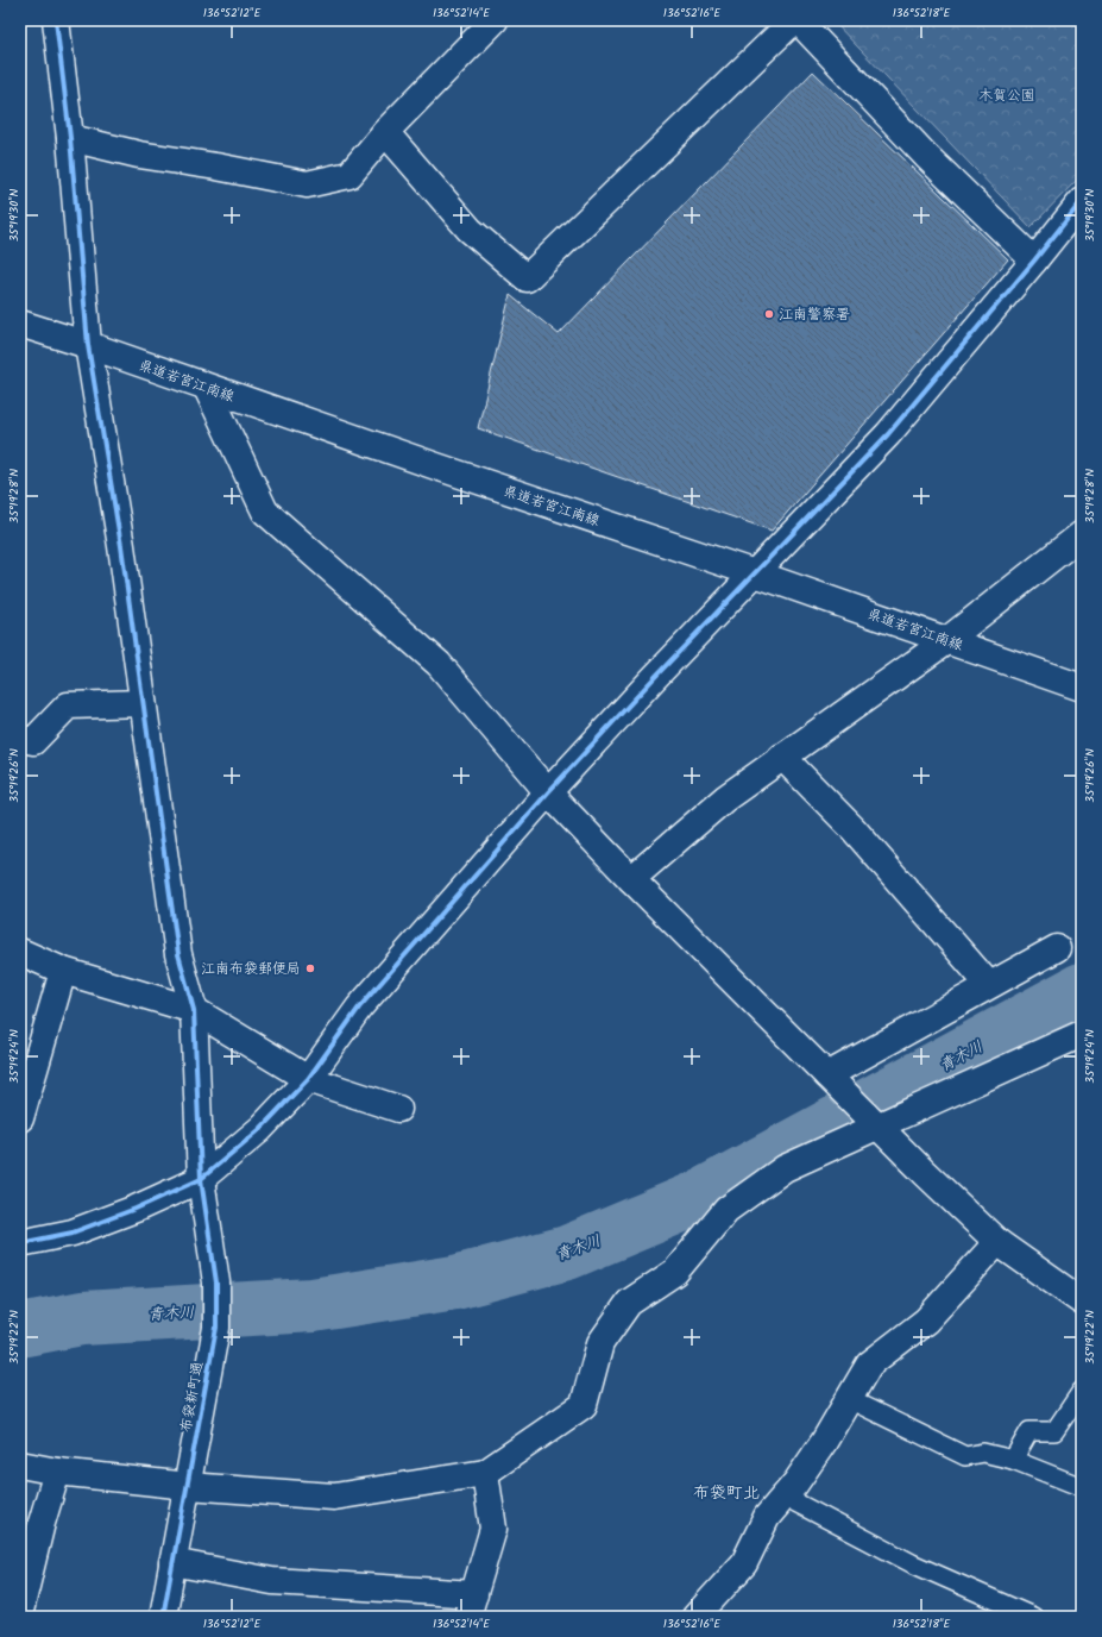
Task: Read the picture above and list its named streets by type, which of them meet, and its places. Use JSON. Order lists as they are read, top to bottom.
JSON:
{
  "streets": {
    "street": ["県道若宮江南線", "布袋新町通"]
  },
  "crossings": [
    ["県道若宮江南線", "布袋新町通"]
  ],
  "districts": ["布袋町北"],
  "water": ["青木川"],
  "parks": ["木賀公園"],
  "places": ["江南警察署", "江南布袋郵便局"],
  "coordinates": [
    "136°52'12\"E",
    "136°52'14\"E",
    "136°52'16\"E",
    "136°52'18\"E",
    "35°19'30\"N",
    "35°19'28\"N",
    "35°19'26\"N",
    "35°19'24\"N",
    "35°19'22\"N"
  ]
}
